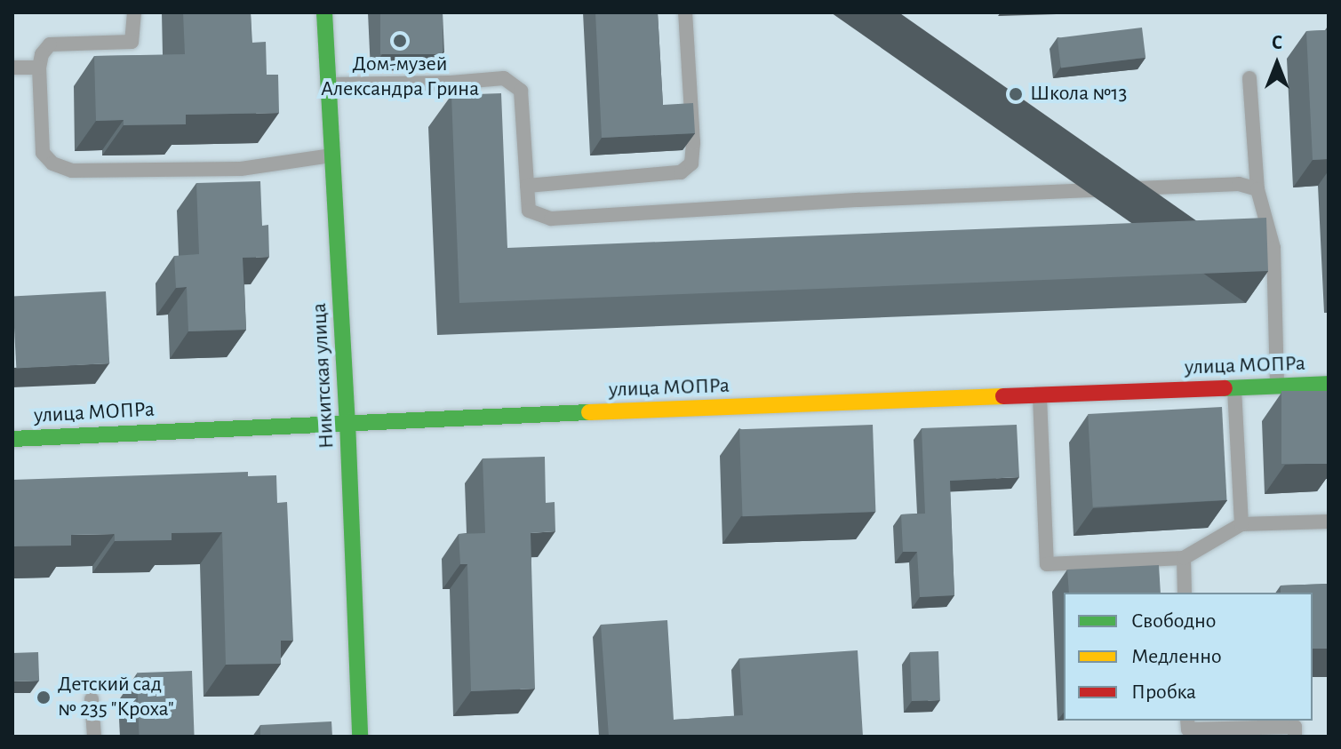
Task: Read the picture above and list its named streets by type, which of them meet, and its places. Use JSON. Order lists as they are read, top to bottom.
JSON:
{
  "streets": {
    "street": ["улица МОПРа", "Никитская улица"]
  },
  "crossings": [
    ["улица МОПРа", "Никитская улица"]
  ],
  "places": ["Дом-музей Александра Грина", "Школа №13", "Детский сад № 235 \"Кроха\""],
  "legend": ["Свободно", "Медленно", "Пробка"],
  "north": "top"
}
